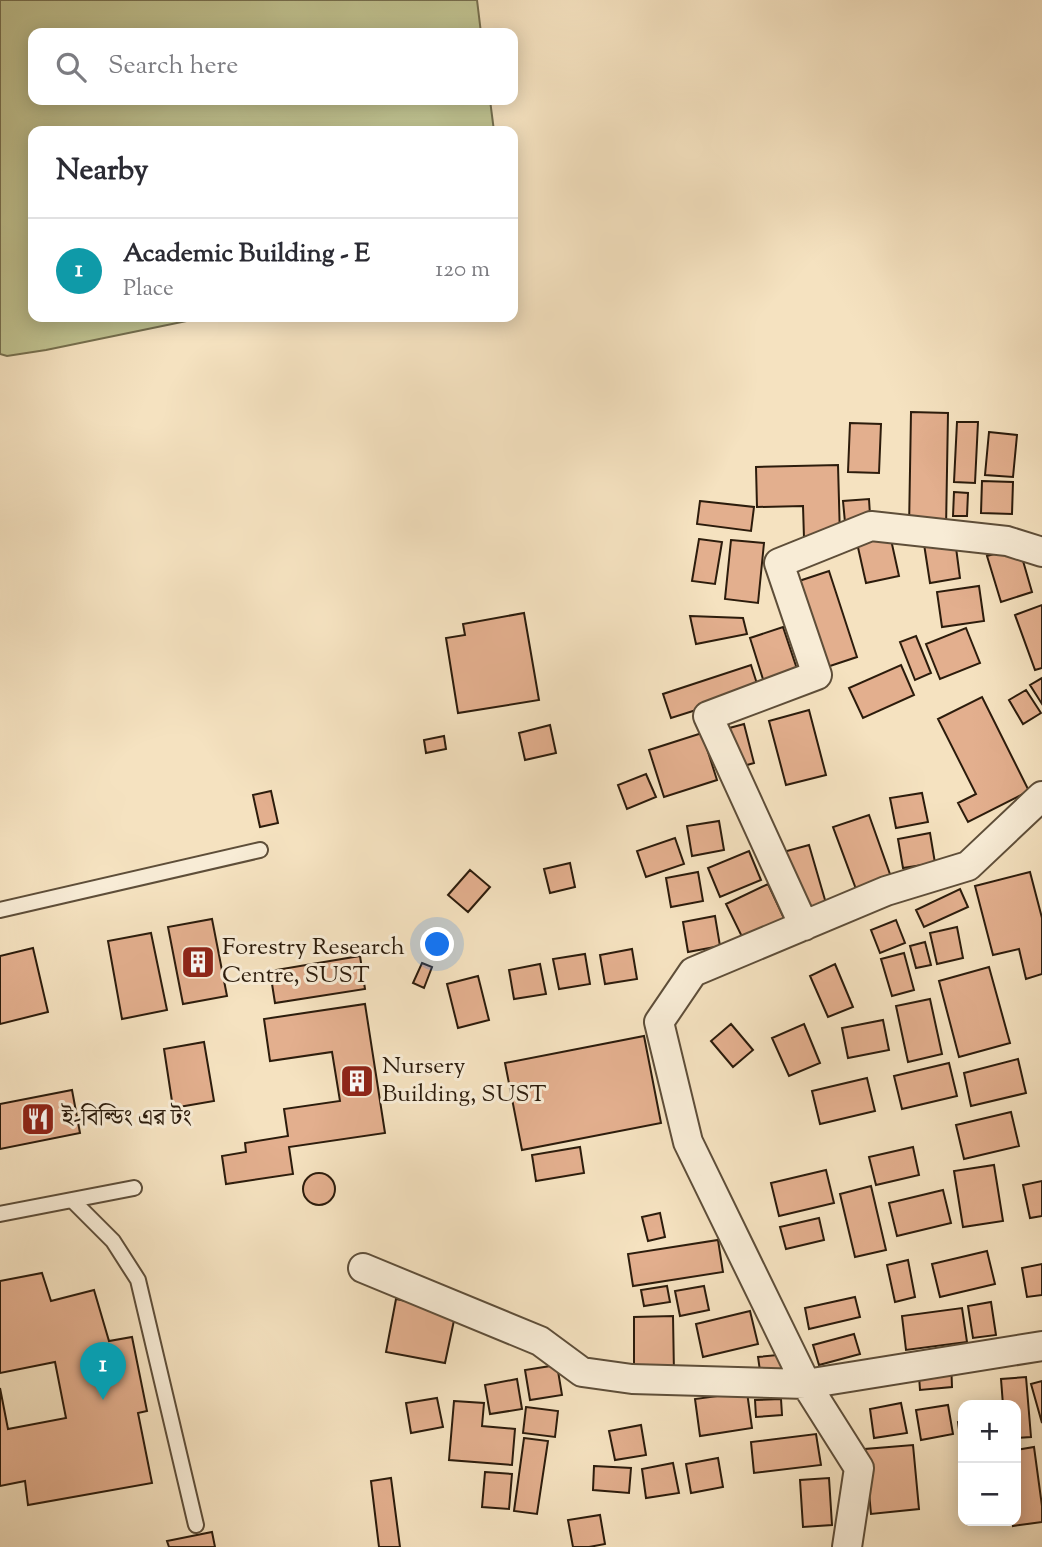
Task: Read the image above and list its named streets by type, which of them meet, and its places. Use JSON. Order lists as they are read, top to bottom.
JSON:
{
  "places": {
    "building": ["Forestry Research Centre, SUST", "Nursery Building, SUST"],
    "restaurant": ["ই-বিল্ডিং এর টং"]
  },
  "page": {
    "search": "Search here",
    "heading": "Nearby",
    "list": [
      {
        "mark": "1",
        "name": "Academic Building - E",
        "note": "Place",
        "value": "120 m"
      }
    ],
    "pins": "1",
    "map_buttons": ["+", "−"]
  }
}
